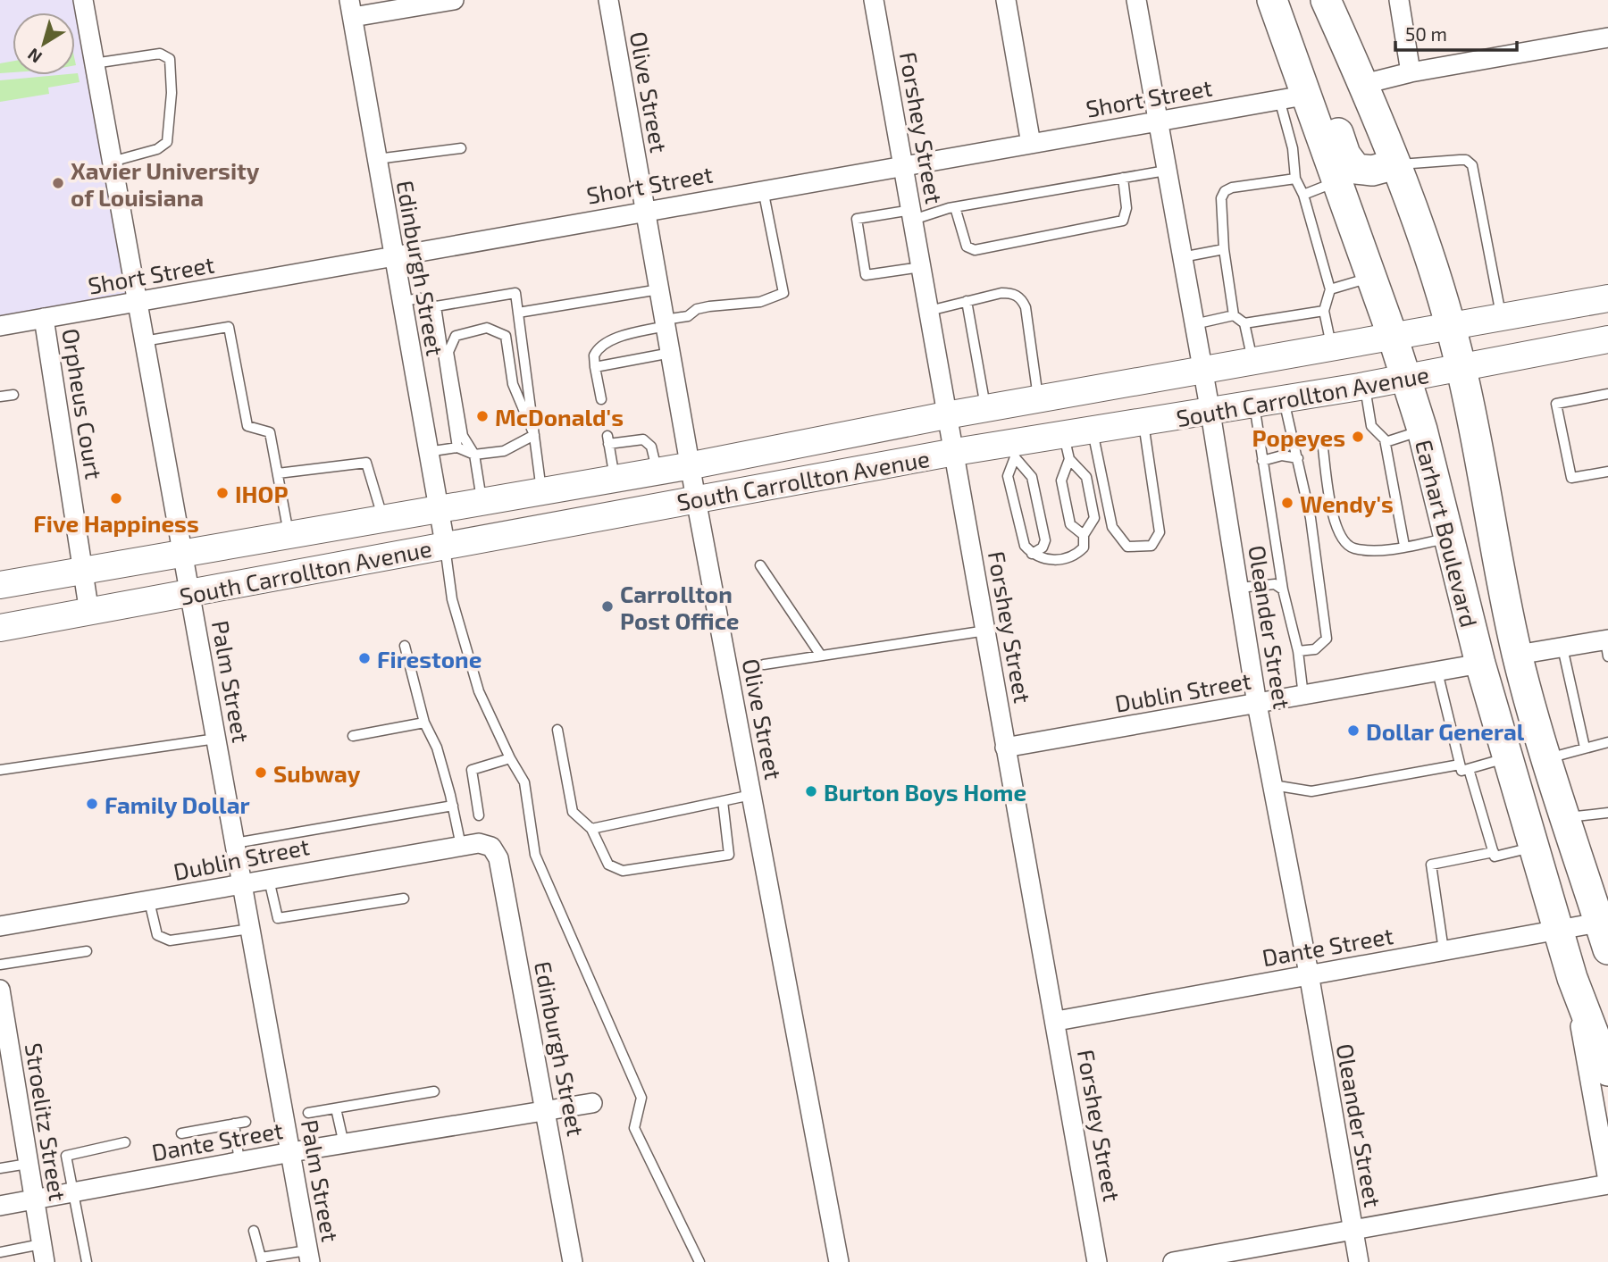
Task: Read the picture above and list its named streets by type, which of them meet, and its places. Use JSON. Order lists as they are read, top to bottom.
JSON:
{
  "streets": {
    "main road": ["South Carrollton Avenue", "Earhart Boulevard"],
    "street": [
      "Olive Street",
      "Short Street",
      "Forshey Street",
      "Edinburgh Street",
      "Orpheus Court",
      "Oleander Street",
      "Palm Street",
      "Dublin Street",
      "Dante Street",
      "Stroelitz Street"
    ]
  },
  "crossings": [
    ["Olive Street", "Short Street"],
    ["Olive Street", "South Carrollton Avenue"],
    ["Short Street", "Forshey Street"],
    ["Short Street", "Edinburgh Street"],
    ["Short Street", "Orpheus Court"],
    ["Short Street", "Earhart Boulevard"],
    ["Short Street", "Oleander Street"],
    ["Short Street", "Palm Street"],
    ["Forshey Street", "South Carrollton Avenue"],
    ["Forshey Street", "Dublin Street"],
    ["Forshey Street", "Dante Street"],
    ["Edinburgh Street", "South Carrollton Avenue"],
    ["Edinburgh Street", "Dublin Street"],
    ["Edinburgh Street", "Dante Street"],
    ["South Carrollton Avenue", "Orpheus Court"],
    ["South Carrollton Avenue", "Earhart Boulevard"],
    ["South Carrollton Avenue", "Oleander Street"],
    ["South Carrollton Avenue", "Palm Street"],
    ["Earhart Boulevard", "Dublin Street"],
    ["Earhart Boulevard", "Dante Street"],
    ["Oleander Street", "Dublin Street"],
    ["Oleander Street", "Dante Street"],
    ["Palm Street", "Dublin Street"],
    ["Palm Street", "Dante Street"],
    ["Dante Street", "Stroelitz Street"]
  ],
  "places": [
    "Xavier University of Louisiana",
    "McDonald's",
    "Popeyes",
    "IHOP",
    "Five Happiness",
    "Wendy's",
    "Carrollton Post Office",
    "Firestone",
    "Dollar General",
    "Subway",
    "Burton Boys Home",
    "Family Dollar"
  ],
  "scale_bar": "50 m",
  "north": "bottom left"
}
